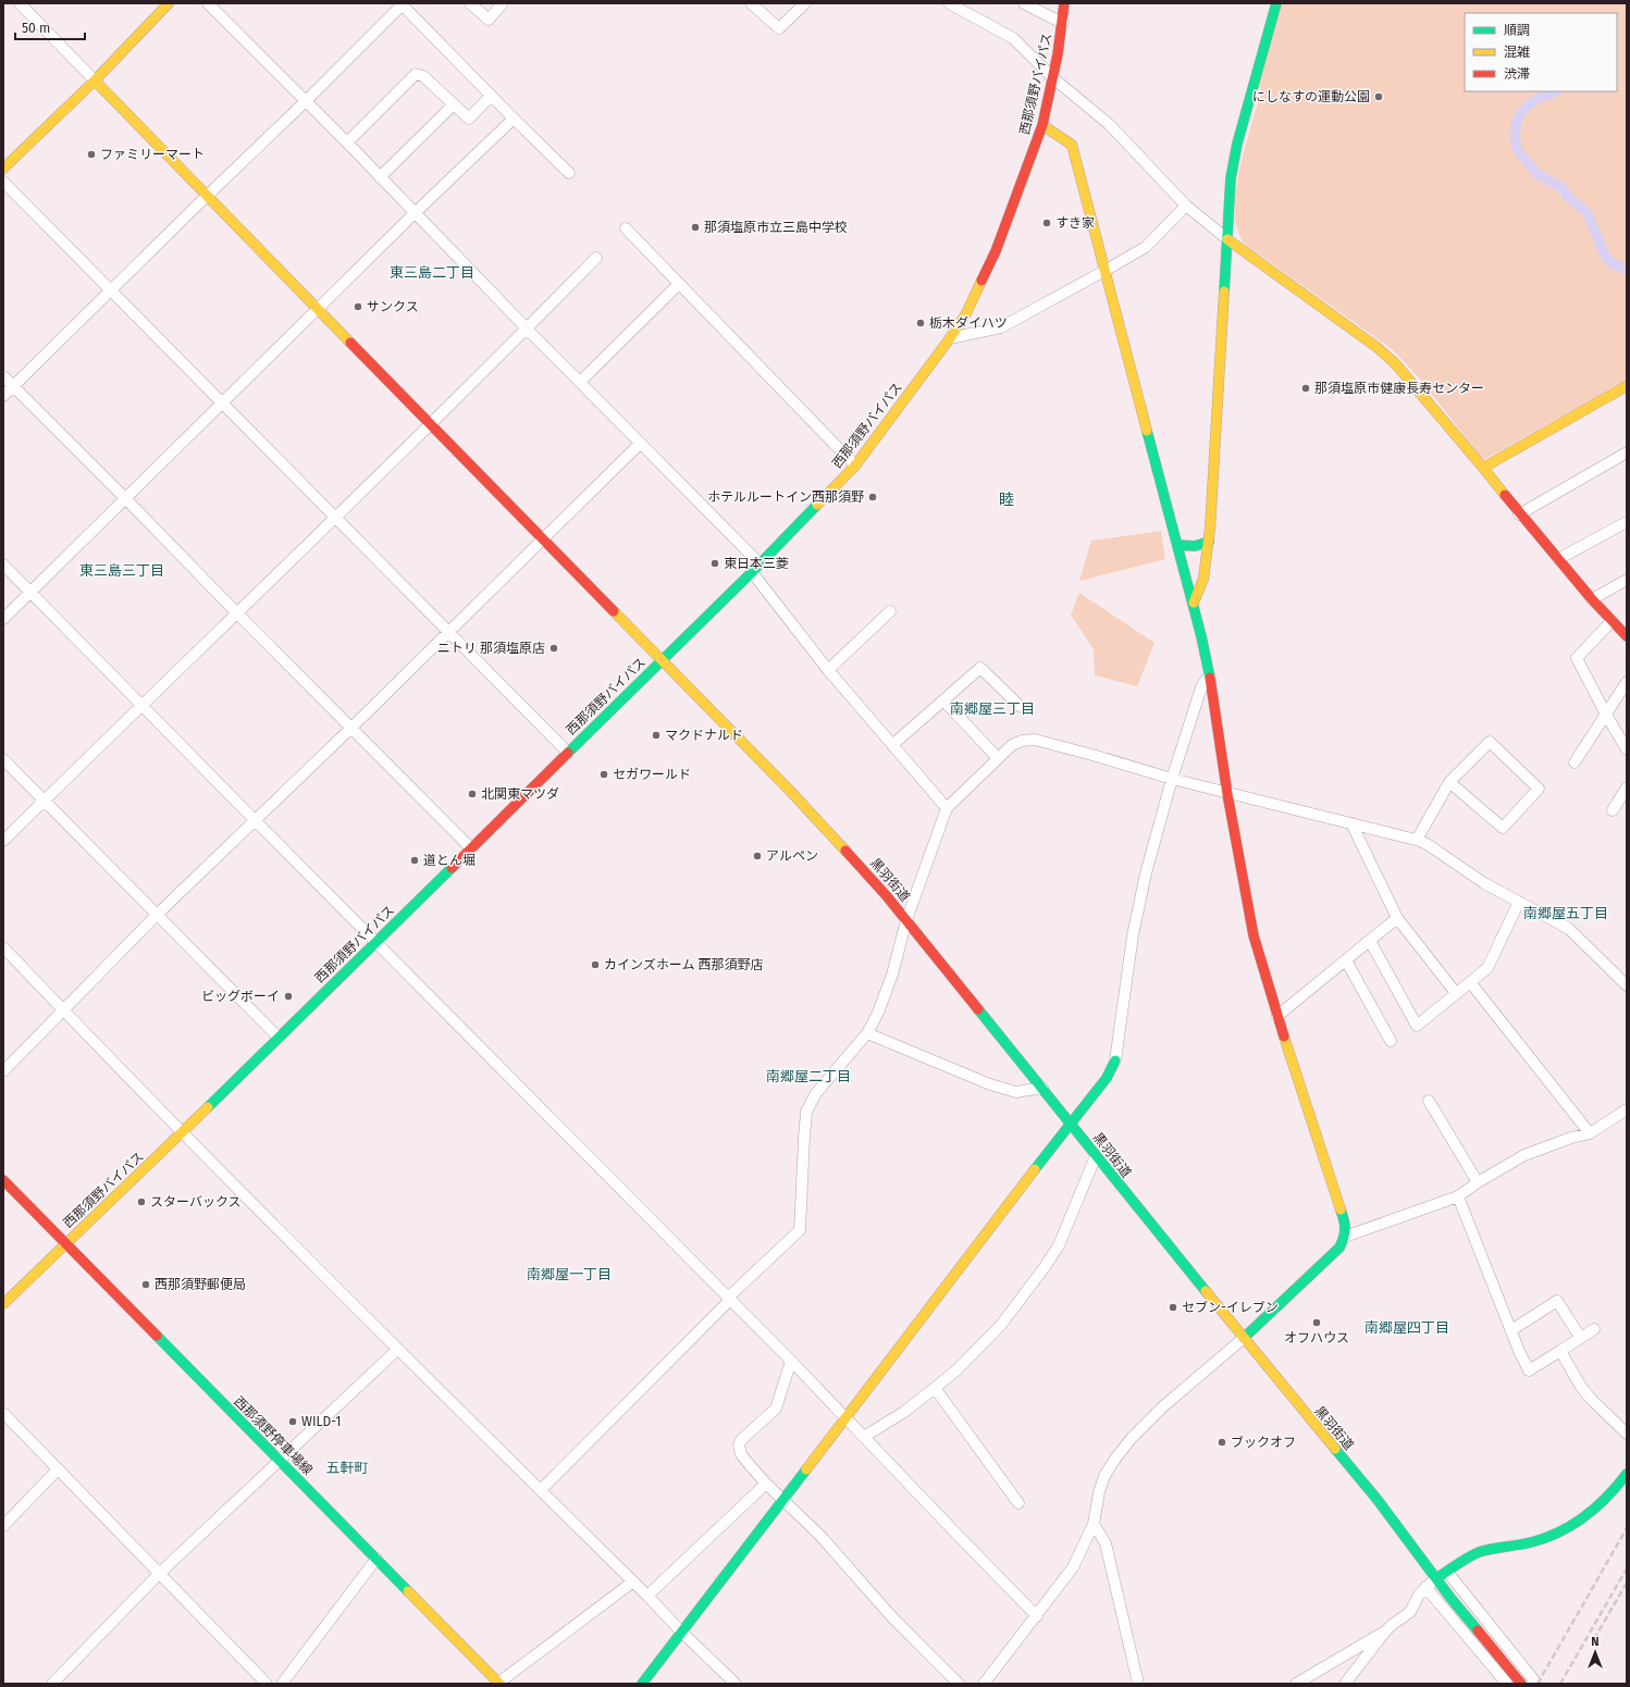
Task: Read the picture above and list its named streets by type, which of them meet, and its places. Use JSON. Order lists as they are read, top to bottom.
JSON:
{
  "streets": {
    "main road": ["西那須野バイパス", "黒羽街道", "西那須野停車場線"]
  },
  "crossings": [
    ["西那須野バイパス", "黒羽街道"],
    ["西那須野バイパス", "西那須野停車場線"]
  ],
  "districts": [
    "東三島二丁目",
    "睦",
    "東三島三丁目",
    "南郷屋三丁目",
    "南郷屋五丁目",
    "南郷屋二丁目",
    "南郷屋一丁目",
    "南郷屋四丁目",
    "五軒町"
  ],
  "places": [
    "にしなすの運動公園",
    "ファミリーマート",
    "すき家",
    "那須塩原市立三島中学校",
    "サンクス",
    "栃木ダイハツ",
    "那須塩原市健康長寿センター",
    "ホテルルートイン西那須野",
    "東日本三菱",
    "ニトリ 那須塩原店",
    "マクドナルド",
    "セガワールド",
    "北関東マツダ",
    "アルペン",
    "道とん堀",
    "カインズホーム 西那須野店",
    "ビッグボーイ",
    "スターバックス",
    "西那須野郵便局",
    "セブン-イレブン",
    "オフハウス",
    "WILD-1",
    "ブックオフ"
  ],
  "legend": ["順調", "混雑", "渋滞"],
  "scale_bar": "50 m",
  "north": "top"
}
